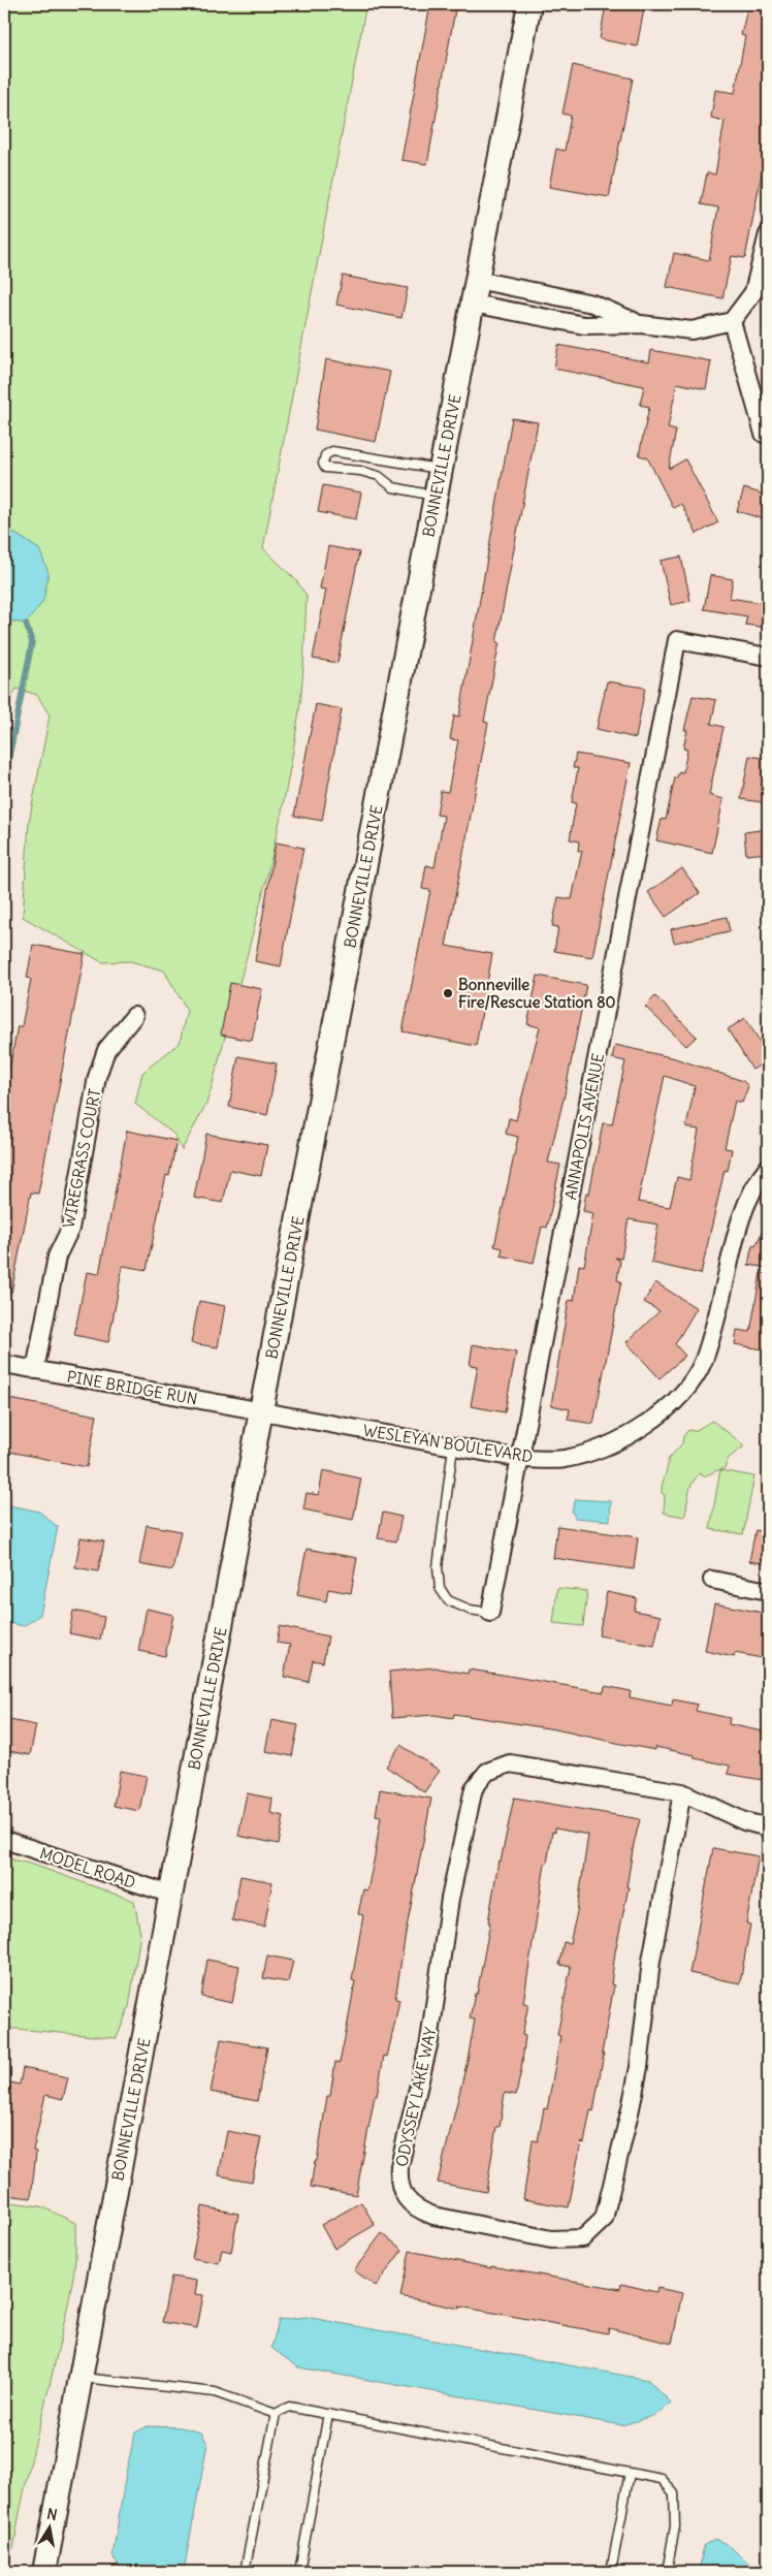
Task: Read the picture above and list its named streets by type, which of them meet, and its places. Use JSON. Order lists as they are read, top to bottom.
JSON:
{
  "streets": {
    "street": [
      "BONNEVILLE DRIVE",
      "ANNAPOLIS AVENUE",
      "WIREGRASS COURT",
      "PINE BRIDGE RUN",
      "WESLEYAN BOULEVARD",
      "MODEL ROAD",
      "ODYSSEY LAKE WAY"
    ]
  },
  "crossings": [
    ["BONNEVILLE DRIVE", "PINE BRIDGE RUN"],
    ["BONNEVILLE DRIVE", "WESLEYAN BOULEVARD"],
    ["BONNEVILLE DRIVE", "MODEL ROAD"],
    ["ANNAPOLIS AVENUE", "WESLEYAN BOULEVARD"],
    ["WIREGRASS COURT", "PINE BRIDGE RUN"],
    ["PINE BRIDGE RUN", "WESLEYAN BOULEVARD"]
  ],
  "places": ["Bonneville Fire/Rescue Station 80"],
  "north": "top"
}
